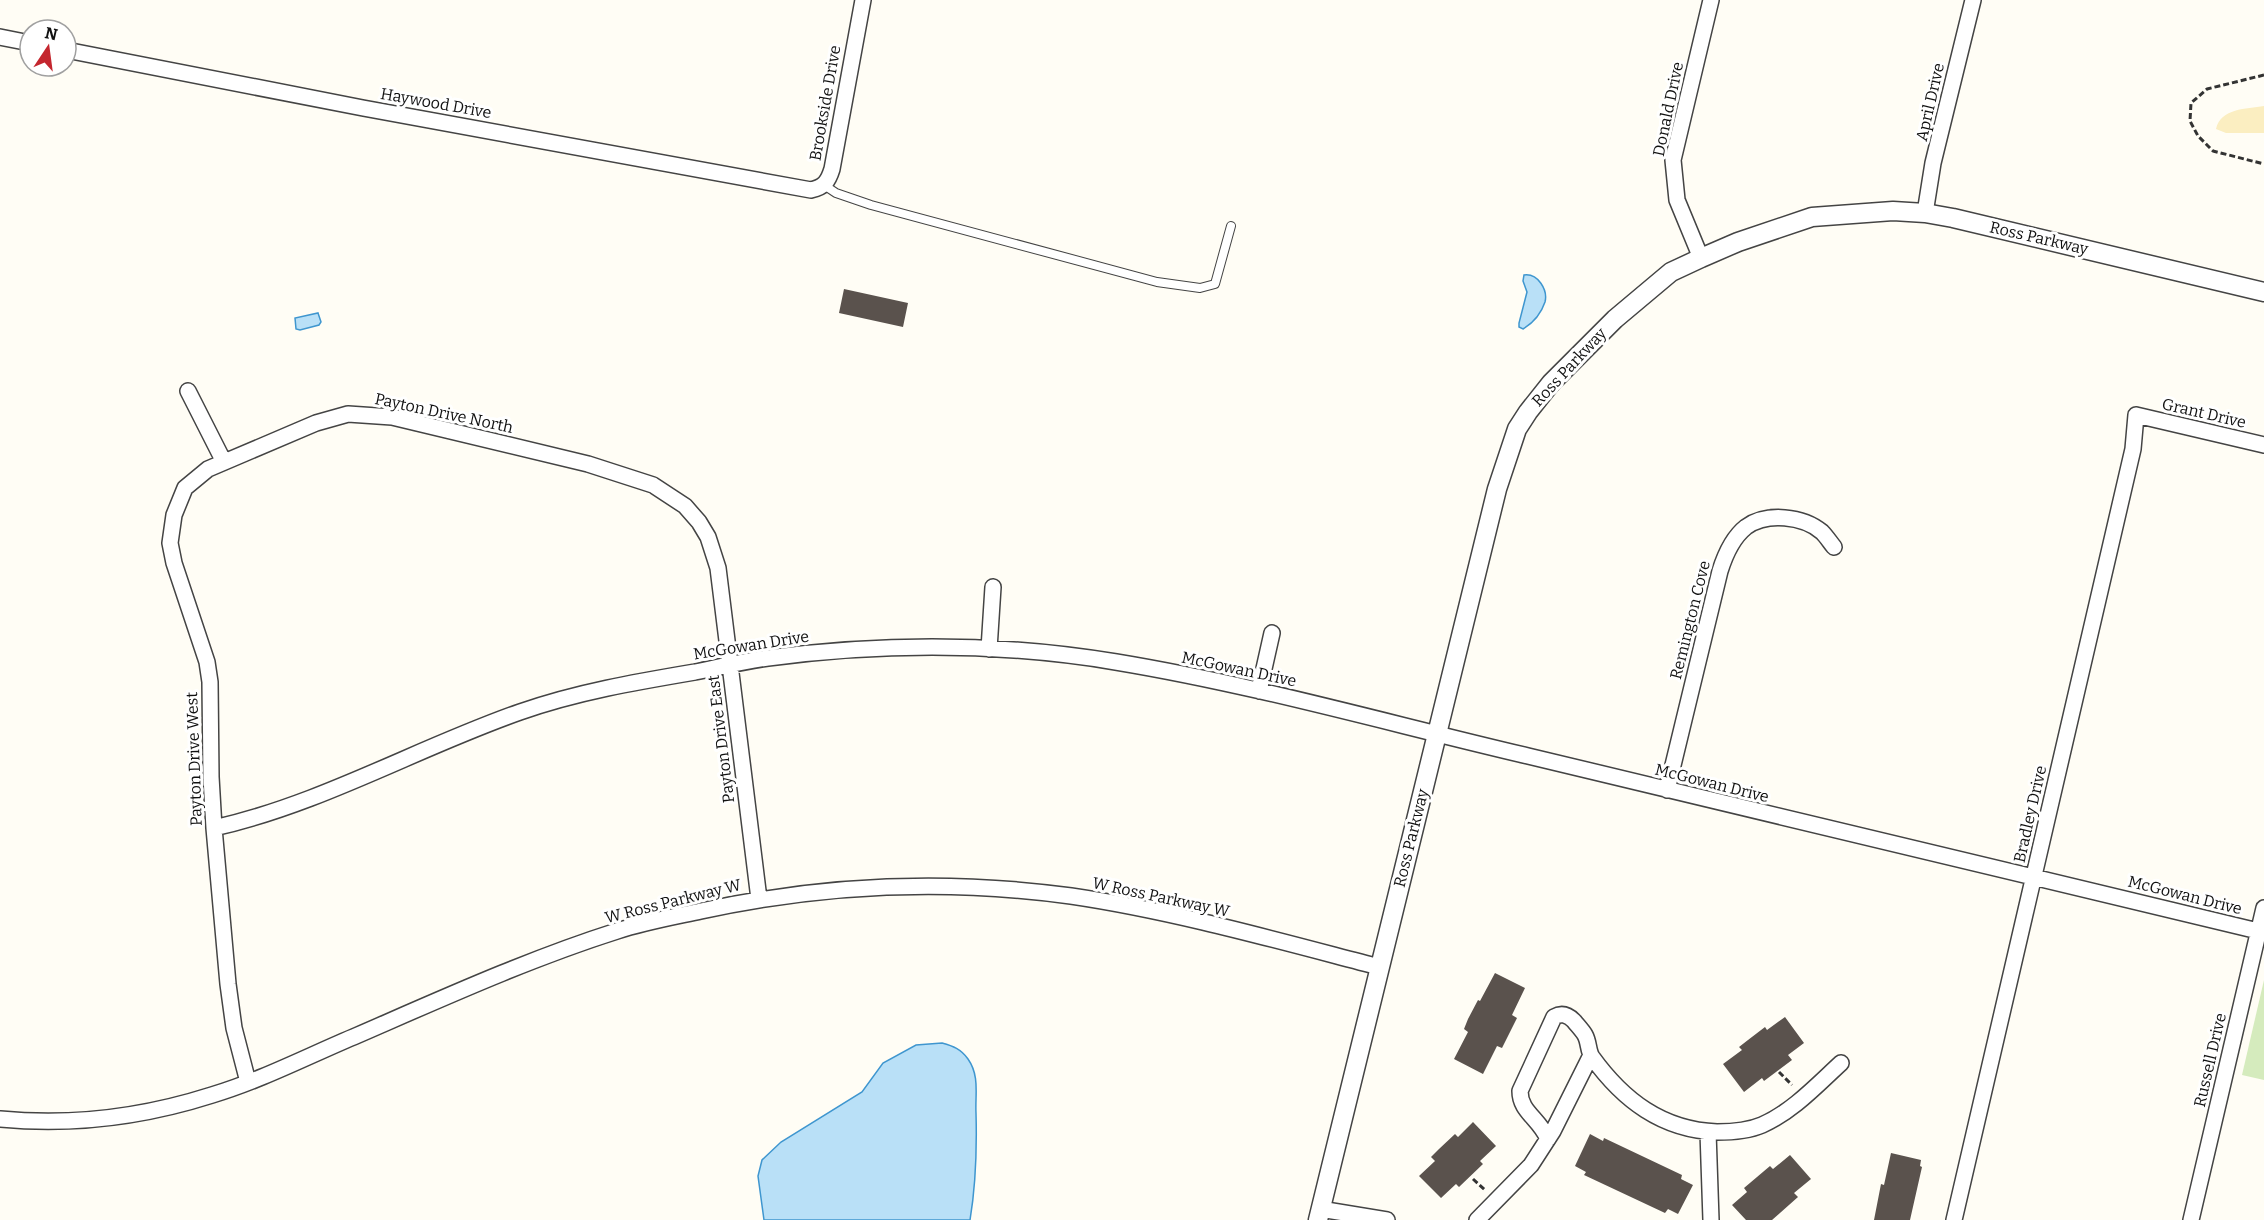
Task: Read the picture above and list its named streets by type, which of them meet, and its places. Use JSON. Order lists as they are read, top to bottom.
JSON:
{
  "streets": {
    "street": [
      "April Drive",
      "Haywood Drive",
      "Brookside Drive",
      "Donald Drive",
      "Ross Parkway",
      "Payton Drive North",
      "Grant Drive",
      "Remington Cove",
      "McGowan Drive",
      "Payton Drive East",
      "Payton Drive West",
      "Bradley Drive",
      "W Ross Parkway W",
      "Russell Drive"
    ]
  },
  "crossings": [
    ["April Drive", "Ross Parkway"],
    ["Haywood Drive", "Brookside Drive"],
    ["Donald Drive", "Ross Parkway"],
    ["Ross Parkway", "McGowan Drive"],
    ["Ross Parkway", "W Ross Parkway W"],
    ["Payton Drive North", "Payton Drive East"],
    ["Payton Drive North", "Payton Drive West"],
    ["Grant Drive", "Bradley Drive"],
    ["Remington Cove", "McGowan Drive"],
    ["McGowan Drive", "Payton Drive East"],
    ["McGowan Drive", "Payton Drive West"],
    ["McGowan Drive", "Bradley Drive"],
    ["McGowan Drive", "Russell Drive"],
    ["Payton Drive East", "W Ross Parkway W"],
    ["Payton Drive West", "W Ross Parkway W"]
  ],
  "north": "top"
}
